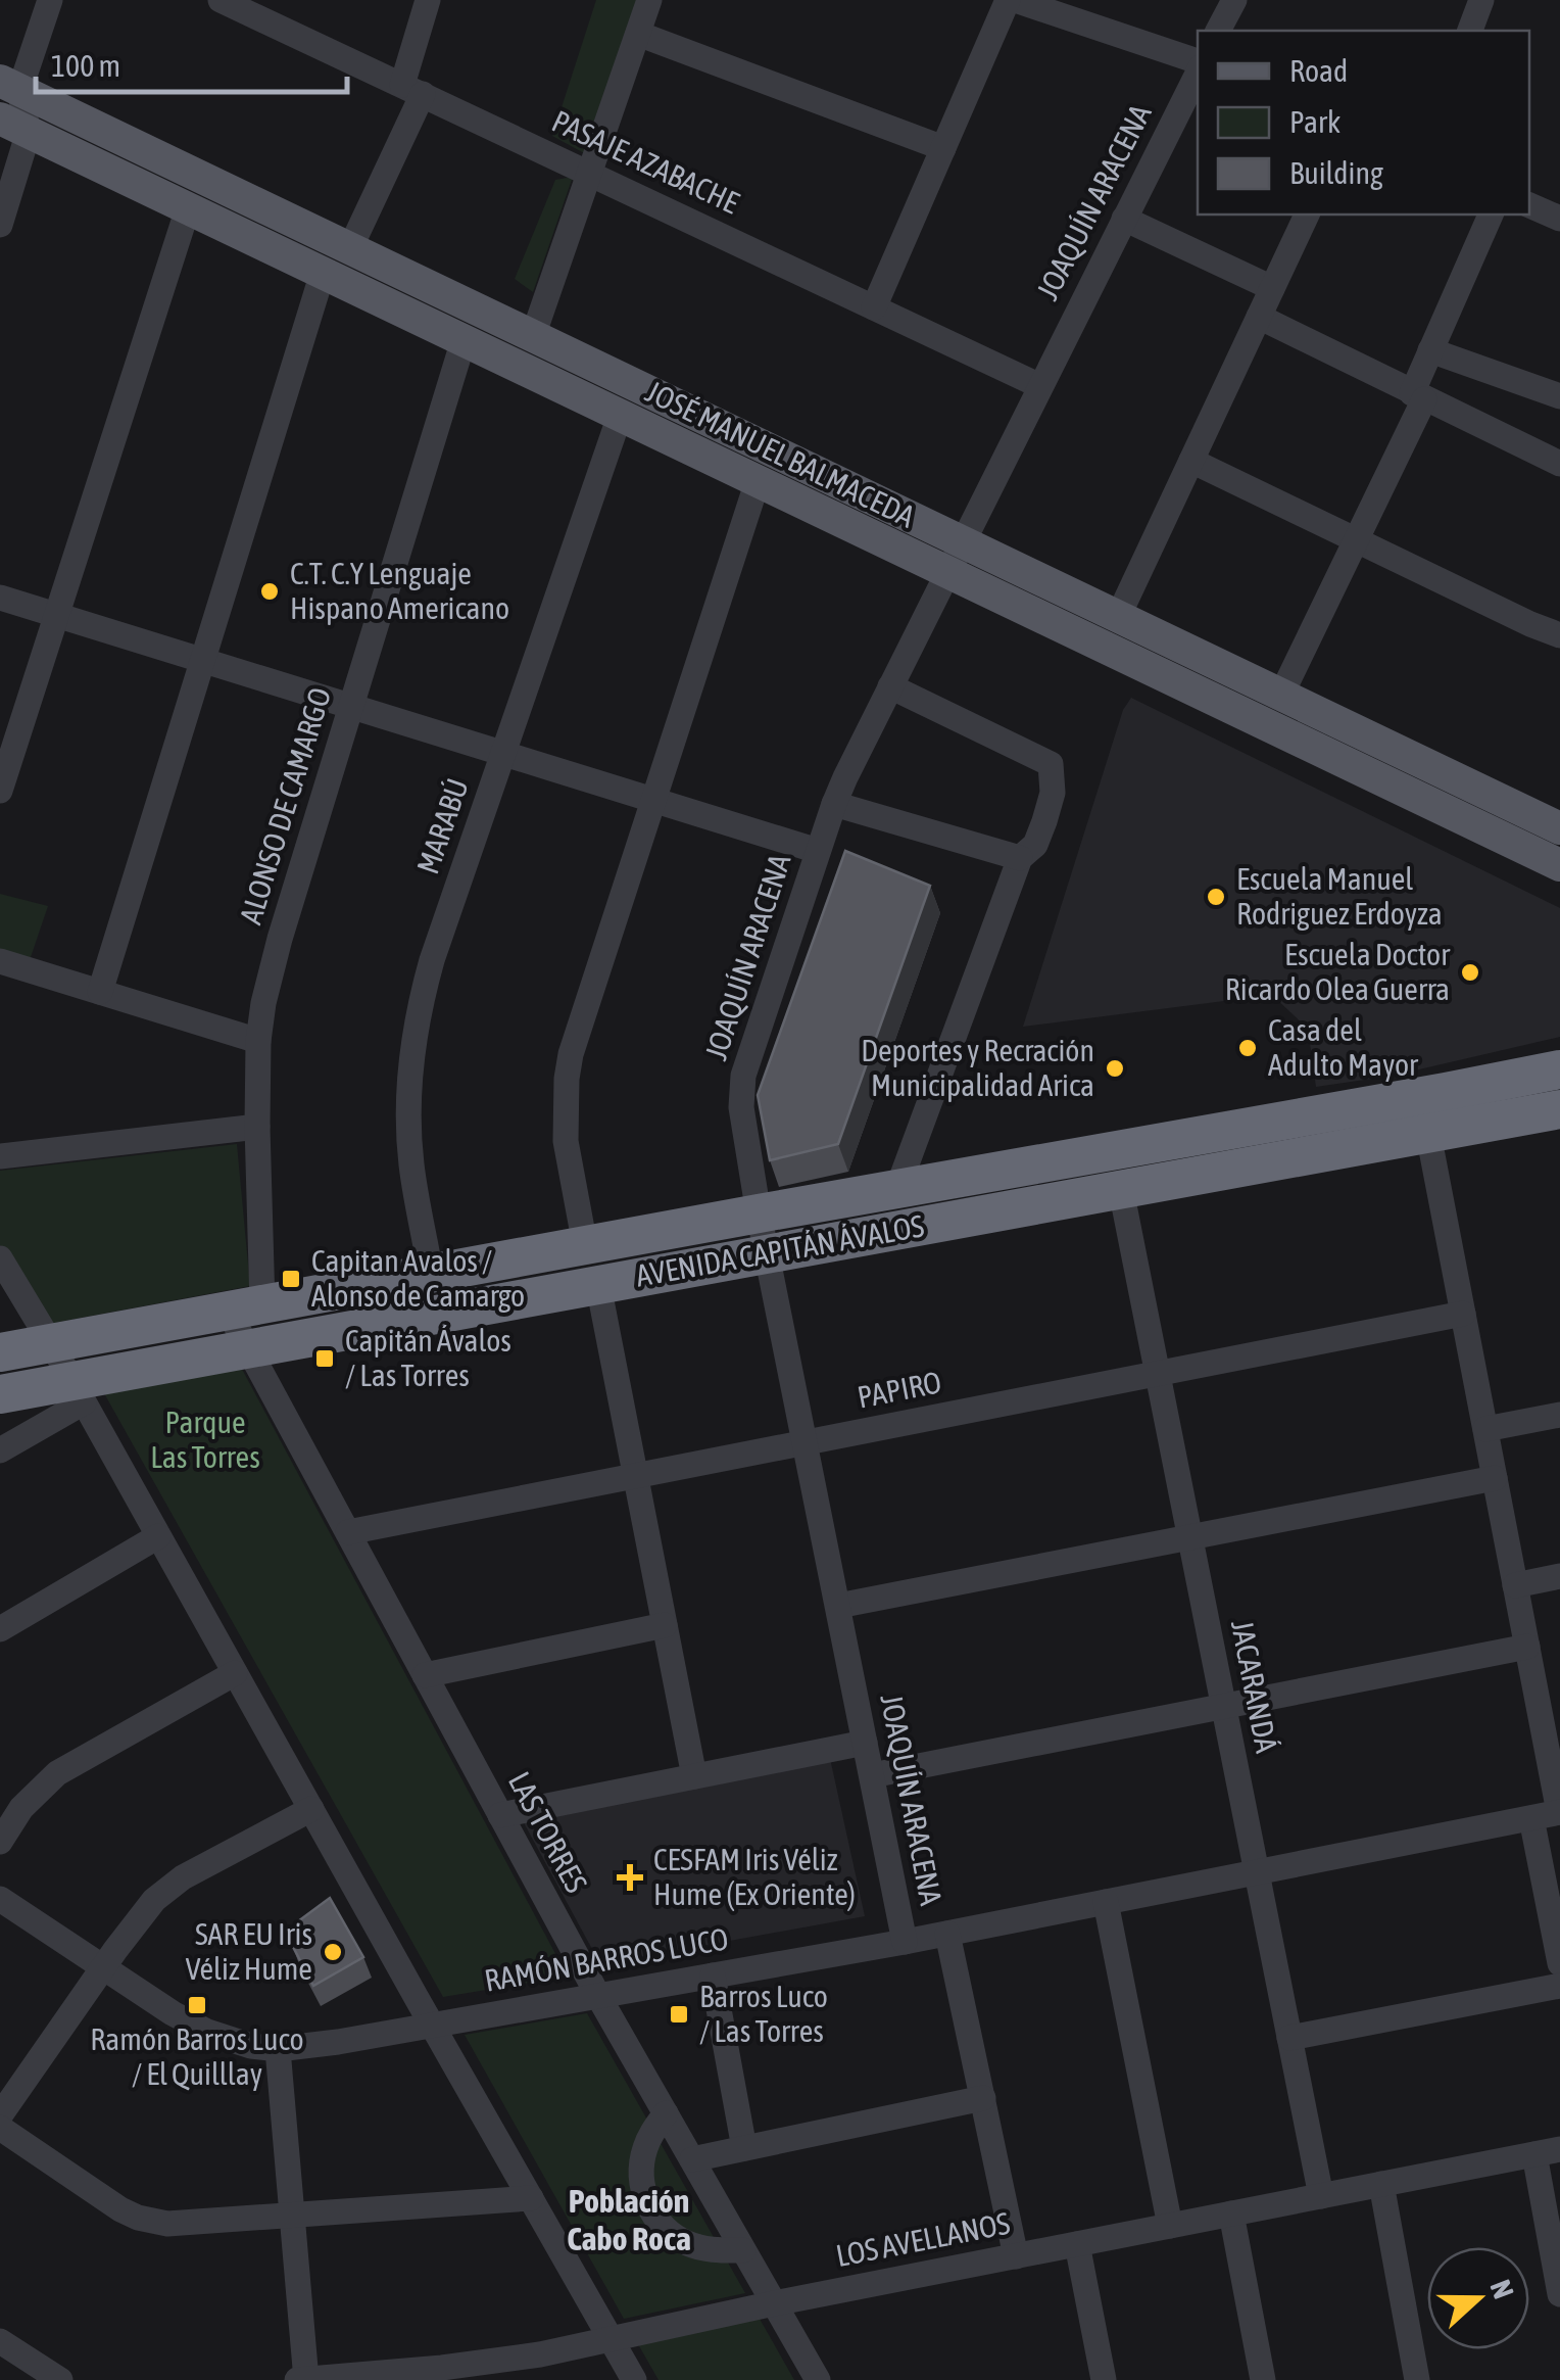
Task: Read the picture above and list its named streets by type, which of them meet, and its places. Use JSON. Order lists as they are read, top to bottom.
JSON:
{
  "streets": {
    "highway": ["AVENIDA CAPITÁN ÁVALOS"],
    "main road": ["JOSÉ MANUEL BALMACEDA"],
    "street": [
      "PASAJE AZABACHE",
      "JOAQUÍN ARACENA",
      "ALONSO DE CAMARGO",
      "MARABÚ",
      "PAPIRO",
      "JACARANDÁ",
      "LAS TORRES",
      "RAMÓN BARROS LUCO",
      "LOS AVELLANOS"
    ]
  },
  "crossings": [
    ["PASAJE AZABACHE", "JOAQUÍN ARACENA"],
    ["JOAQUÍN ARACENA", "JOSÉ MANUEL BALMACEDA"],
    ["JOAQUÍN ARACENA", "AVENIDA CAPITÁN ÁVALOS"],
    ["JOAQUÍN ARACENA", "PAPIRO"],
    ["JOAQUÍN ARACENA", "RAMÓN BARROS LUCO"],
    ["JOSÉ MANUEL BALMACEDA", "ALONSO DE CAMARGO"],
    ["JOSÉ MANUEL BALMACEDA", "MARABÚ"],
    ["ALONSO DE CAMARGO", "AVENIDA CAPITÁN ÁVALOS"],
    ["ALONSO DE CAMARGO", "LAS TORRES"],
    ["MARABÚ", "AVENIDA CAPITÁN ÁVALOS"],
    ["AVENIDA CAPITÁN ÁVALOS", "JACARANDÁ"],
    ["AVENIDA CAPITÁN ÁVALOS", "LAS TORRES"],
    ["PAPIRO", "JACARANDÁ"],
    ["PAPIRO", "LAS TORRES"],
    ["JACARANDÁ", "RAMÓN BARROS LUCO"],
    ["JACARANDÁ", "LOS AVELLANOS"],
    ["LAS TORRES", "RAMÓN BARROS LUCO"],
    ["LAS TORRES", "LOS AVELLANOS"]
  ],
  "districts": ["Población Cabo Roca"],
  "parks": ["Parque Las Torres"],
  "places": {
    "other": [
      "C.T. C.Y Lenguaje Hispano Americano",
      "Escuela Manuel Rodriguez Erdoyza",
      "Escuela Doctor Ricardo Olea Guerra",
      "Casa del Adulto Mayor",
      "Deportes y Recración Municipalidad Arica",
      "SAR EU Iris Véliz Hume"
    ],
    "transit": [
      "Capitan Avalos / Alonso de Camargo",
      "Capitán Ávalos / Las Torres",
      "Ramón Barros Luco / El Quilllay",
      "Barros Luco / Las Torres"
    ],
    "health": ["CESFAM Iris Véliz Hume (Ex Oriente)"]
  },
  "legend": ["Road", "Park", "Building"],
  "scale_bar": "100 m",
  "north": "right"
}
